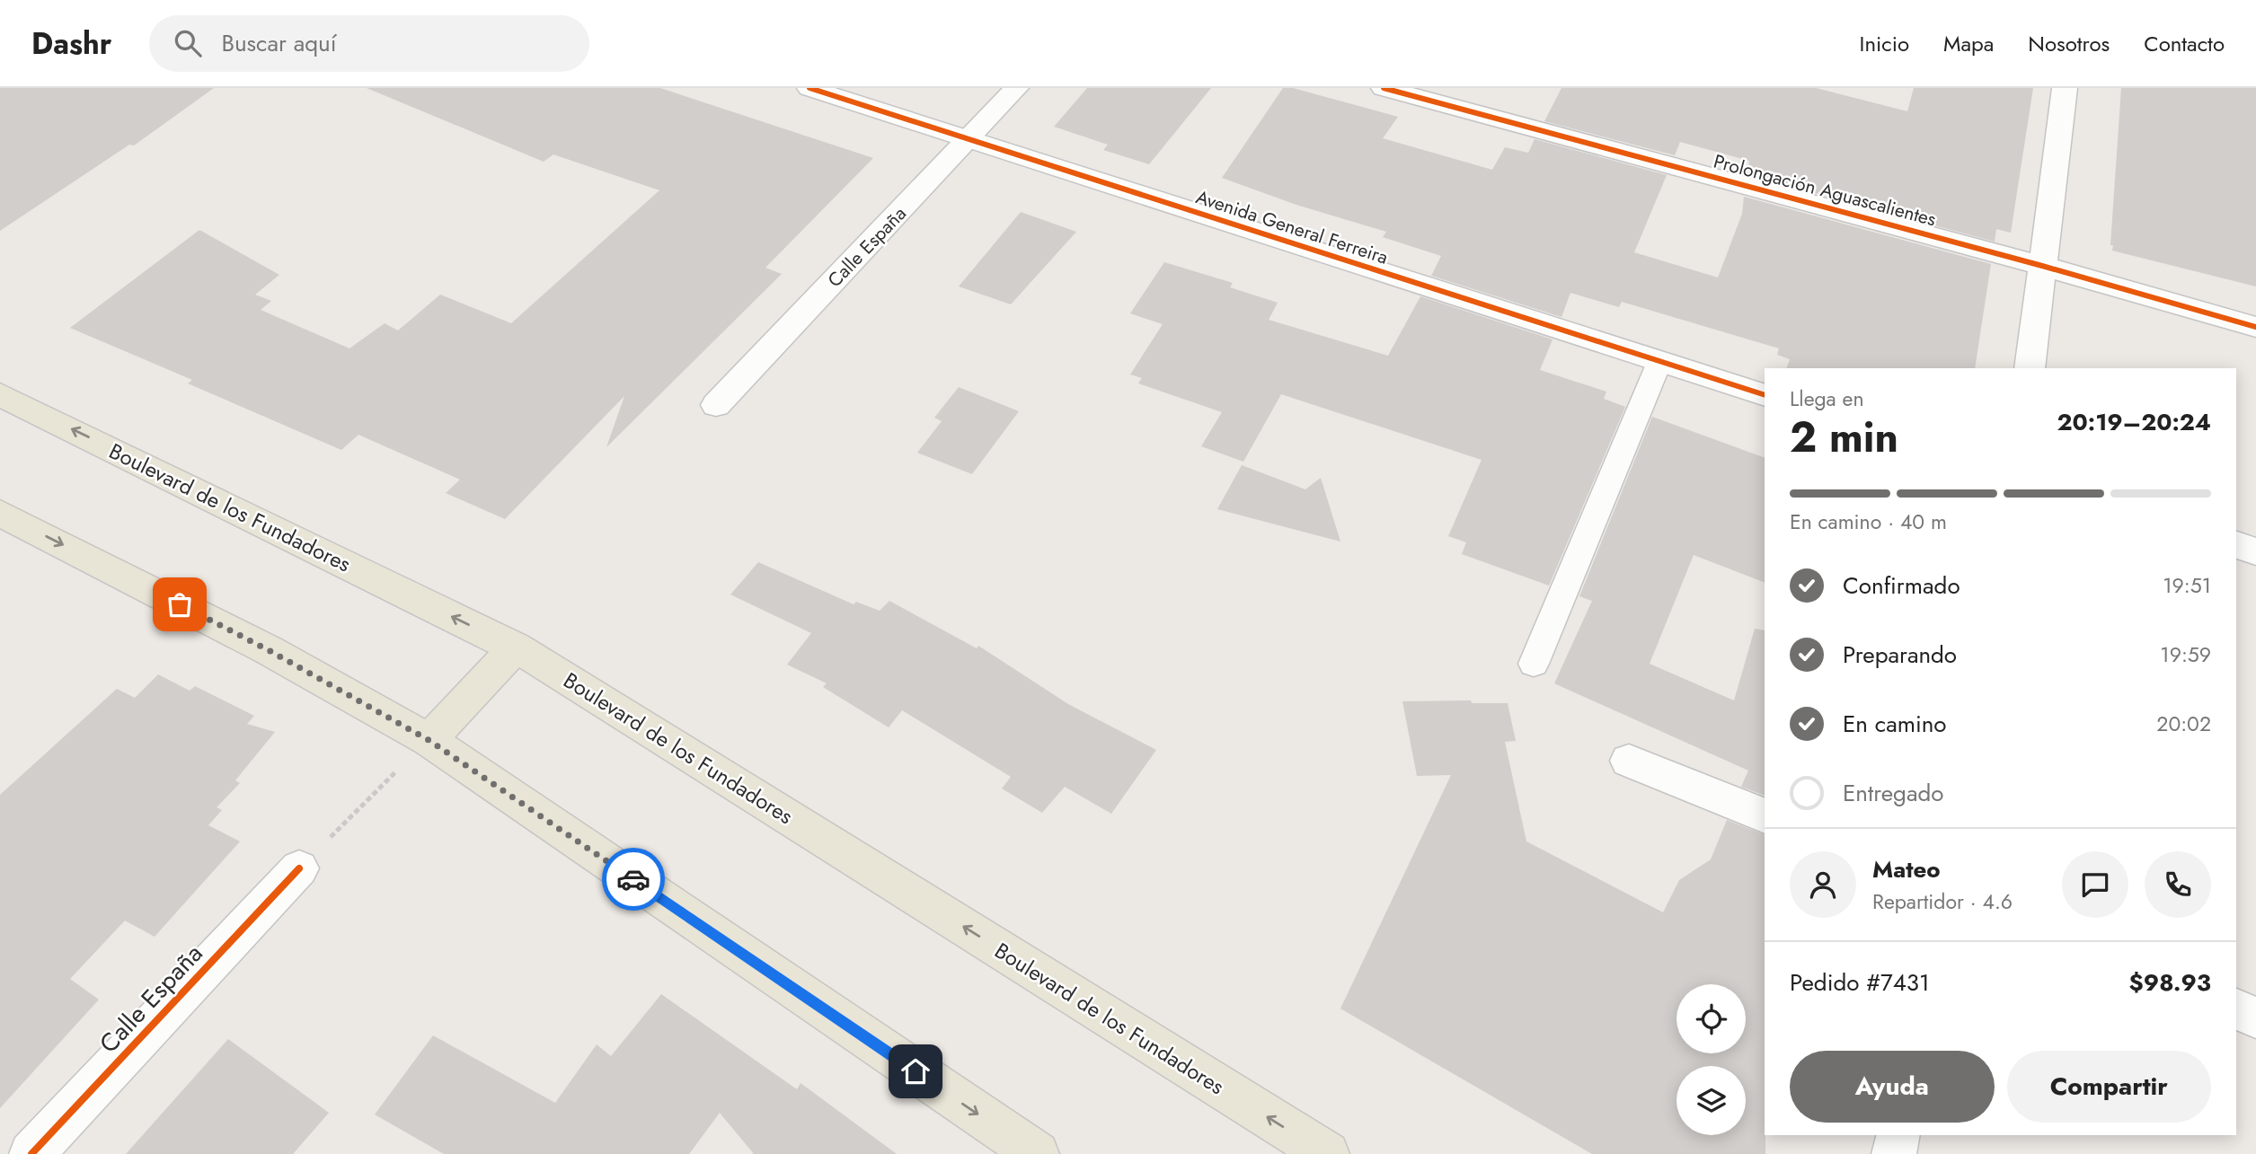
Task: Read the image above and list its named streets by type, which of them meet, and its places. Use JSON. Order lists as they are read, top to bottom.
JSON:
{
  "streets": {
    "main road": ["Boulevard de los Fundadores"],
    "street": ["Prolongación Aguascalientes", "Avenida General Ferreira", "Calle España"]
  },
  "crossings": [
    ["Avenida General Ferreira", "Calle España"]
  ],
  "page": {
    "header": "Dashr",
    "search": "Buscar aquí",
    "nav": [
      "Inicio",
      "Mapa",
      "Nosotros",
      "Contacto"
    ],
    "heading": ["2 min", "Llega en", "20:19–20:24"],
    "panel": [
      "Mateo",
      "Repartidor · 4.6",
      "Pedido #7431",
      "$98.93"
    ],
    "bar": "En camino · 40 m",
    "list": [
      ["Confirmado", "19:51"],
      ["Preparando", "19:59"],
      ["En camino", "20:02"],
      "Entregado"
    ],
    "buttons": ["Ayuda", "Compartir"]
  }
}
